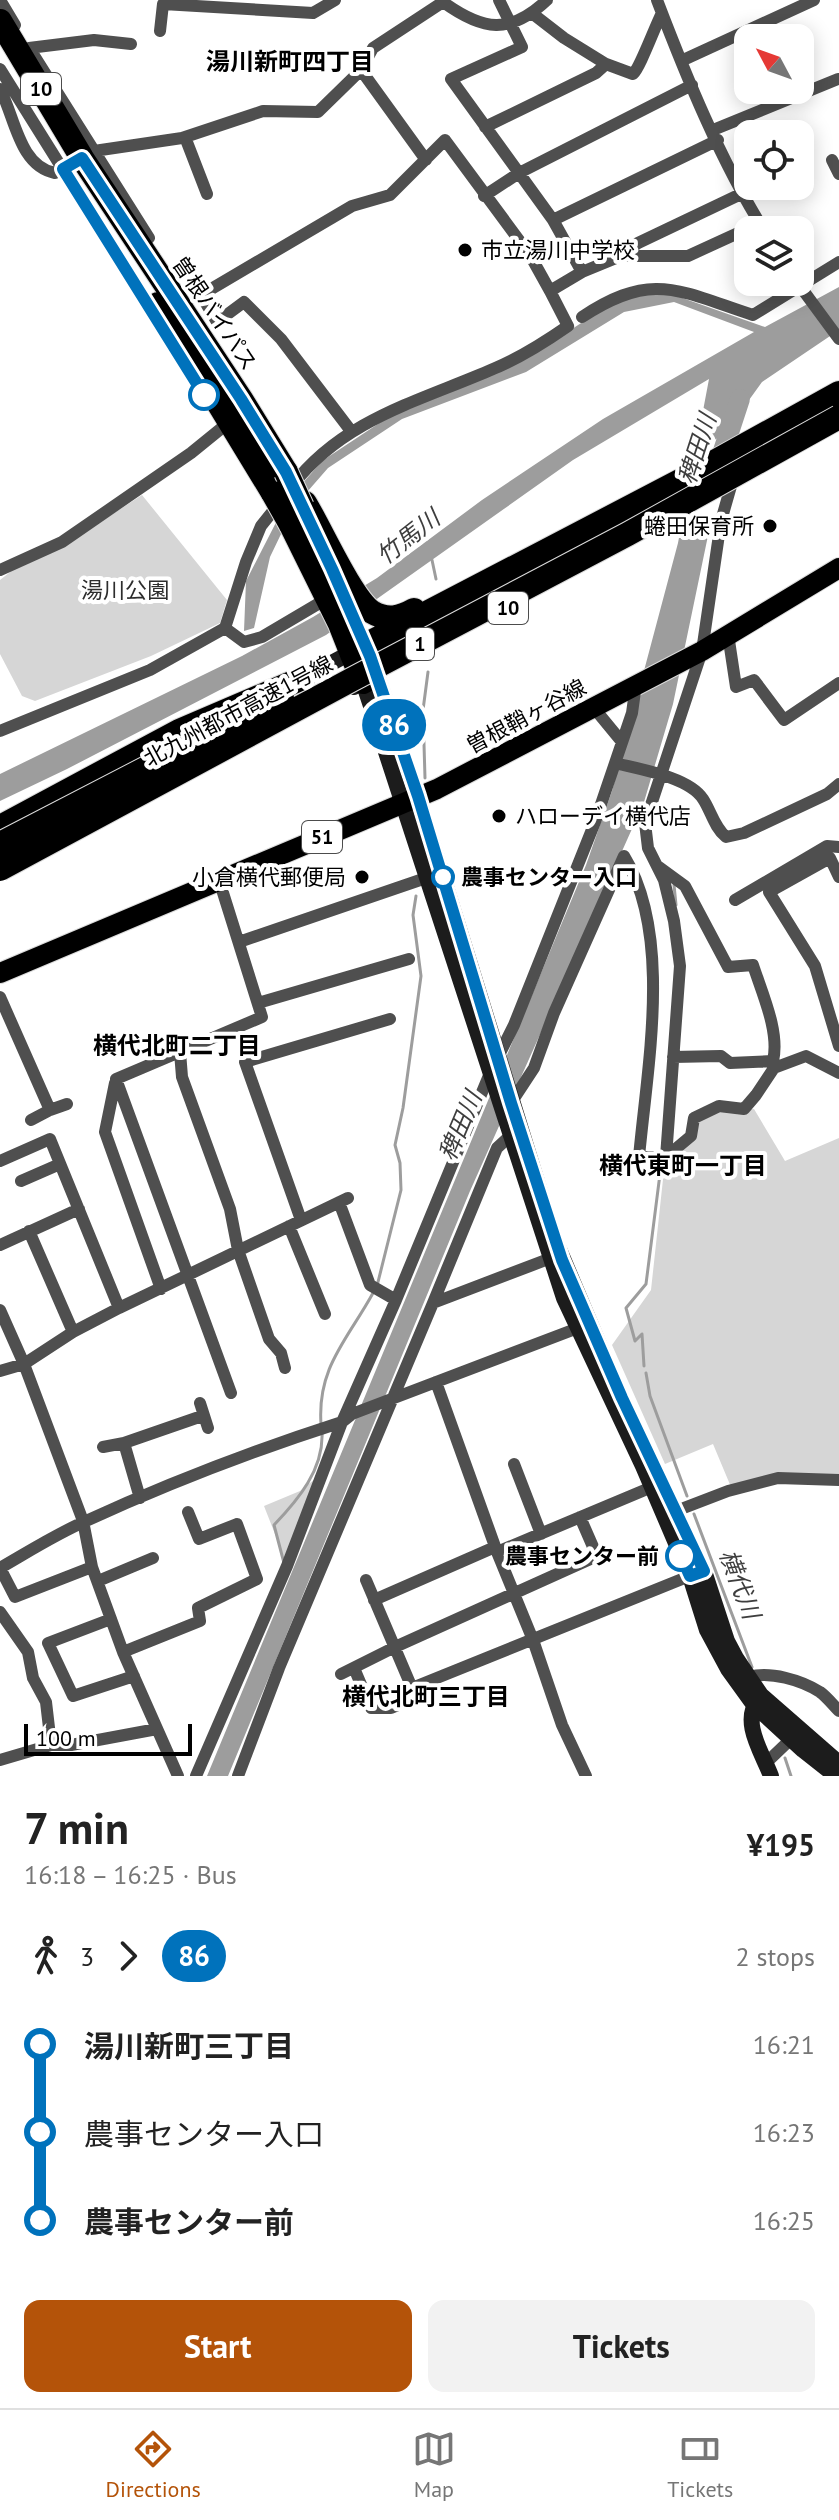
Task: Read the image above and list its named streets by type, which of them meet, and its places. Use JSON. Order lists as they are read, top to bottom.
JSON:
{
  "streets": {
    "highway": [
      "10",
      "曽根バイパス",
      "1",
      "北九州都市高速1号線"
    ],
    "main road": ["曽根鞘ヶ谷線", "51"]
  },
  "districts": [
    "湯川新町四丁目",
    "横代北町二丁目",
    "横代東町一丁目",
    "横代北町三丁目"
  ],
  "water": ["稗田川", "竹馬川", "横代川"],
  "parks": ["湯川公園"],
  "places": [
    "市立湯川中学校",
    "蜷田保育所",
    "ハローデイ横代店",
    "小倉横代郵便局",
    "農事センター入口",
    "農事センター前"
  ],
  "lines": ["bus line 86"],
  "scale_bar": "100 m",
  "north": "top left",
  "page": {
    "on_map": "86",
    "scale": "100 m",
    "heading": ["7 min", "16:18 – 16:25 · Bus", "¥195"],
    "legs": ["3", "86", "2 stops"],
    "list": [
      {
        "name": "湯川新町三丁目",
        "value": "16:21"
      },
      {
        "name": "農事センター入口",
        "value": "16:23"
      },
      {
        "name": "農事センター前",
        "value": "16:25"
      }
    ],
    "buttons": ["Start", "Tickets"],
    "tabs": ["Directions", "Map", "Tickets"]
  }
}
